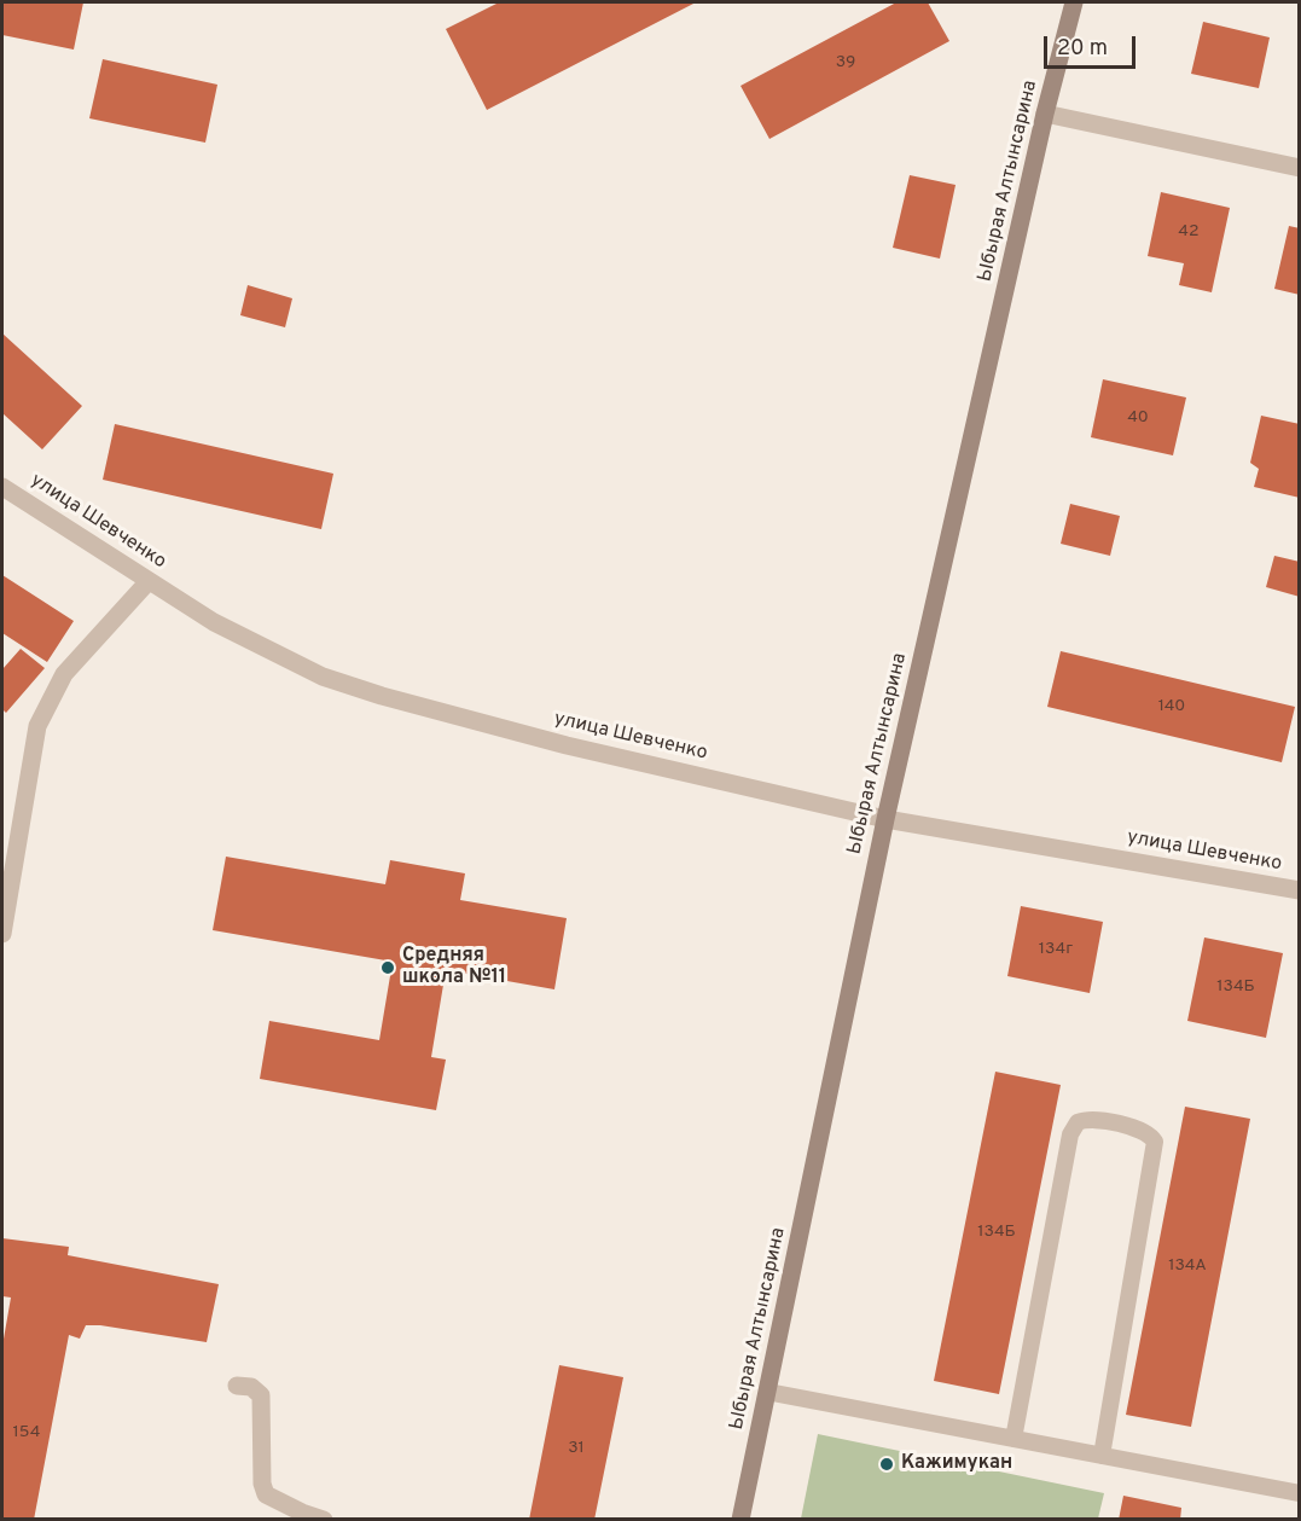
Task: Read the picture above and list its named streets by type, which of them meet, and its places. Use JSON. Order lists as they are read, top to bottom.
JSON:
{
  "streets": {
    "street": ["Ыбырая Алтынсарина", "улица Шевченко"]
  },
  "crossings": [
    ["Ыбырая Алтынсарина", "улица Шевченко"]
  ],
  "places": ["Средняя школа №11", "Кажимукан"],
  "house_numbers": [
    "39",
    "42",
    "40",
    "140",
    "134г",
    "134Б",
    "134Б",
    "134А",
    "154",
    "31"
  ],
  "scale_bar": "20 m"
}
